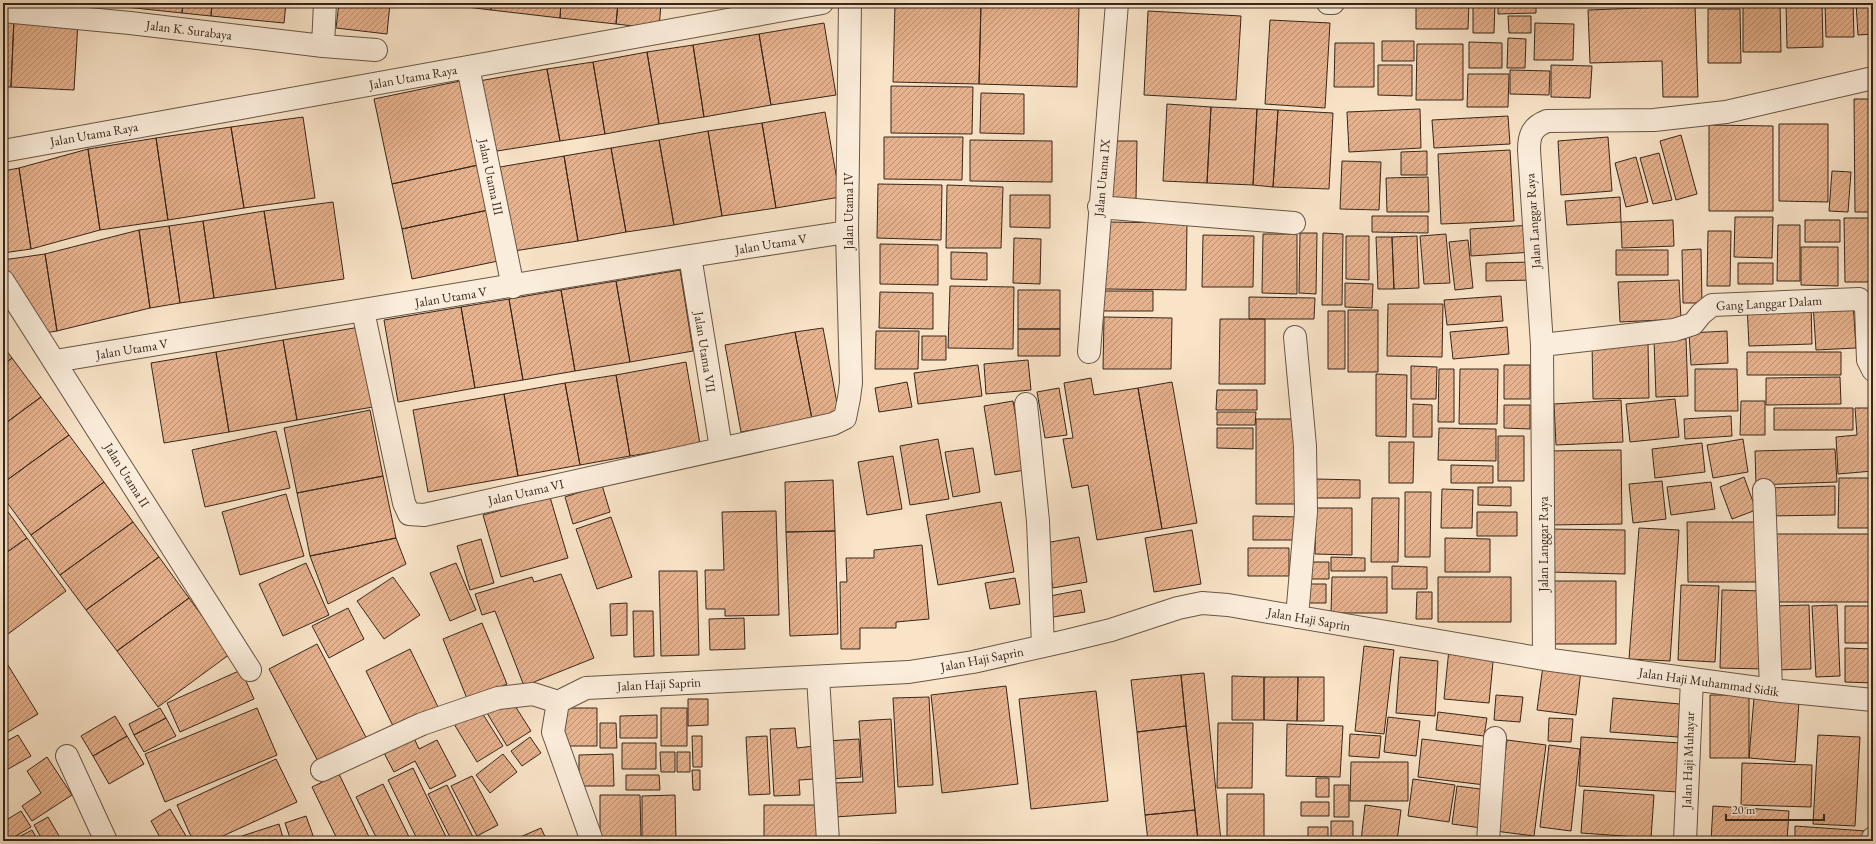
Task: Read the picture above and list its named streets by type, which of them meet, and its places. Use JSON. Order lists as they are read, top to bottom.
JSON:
{
  "streets": {
    "street": [
      "Jalan K. Surabaya",
      "Jalan Utama Raya",
      "Jalan Utama III",
      "Jalan Utama IX",
      "Jalan Utama IV",
      "Jalan Langgar Raya",
      "Jalan Utama V",
      "Gang Langgar Dalam",
      "Jalan Utama VII",
      "Jalan Utama II",
      "Jalan Utama VI",
      "Jalan Haji Saprin",
      "Jalan Haji Muhammad Sidik",
      "Jalan Haji Muhayar"
    ]
  },
  "crossings": [
    ["Jalan Utama Raya", "Jalan Utama III"],
    ["Jalan Utama III", "Jalan Utama V"],
    ["Jalan Utama IV", "Jalan Utama V"],
    ["Jalan Utama IV", "Jalan Utama VI"],
    ["Jalan Langgar Raya", "Gang Langgar Dalam"],
    ["Jalan Langgar Raya", "Jalan Haji Saprin"],
    ["Jalan Langgar Raya", "Jalan Haji Muhammad Sidik"],
    ["Jalan Utama V", "Jalan Utama VII"],
    ["Jalan Utama V", "Jalan Utama II"],
    ["Jalan Utama V", "Jalan Utama VI"],
    ["Jalan Utama VII", "Jalan Utama VI"],
    ["Jalan Haji Saprin", "Jalan Haji Muhammad Sidik"],
    ["Jalan Haji Muhammad Sidik", "Jalan Haji Muhayar"]
  ],
  "scale_bar": "20 m"
}
